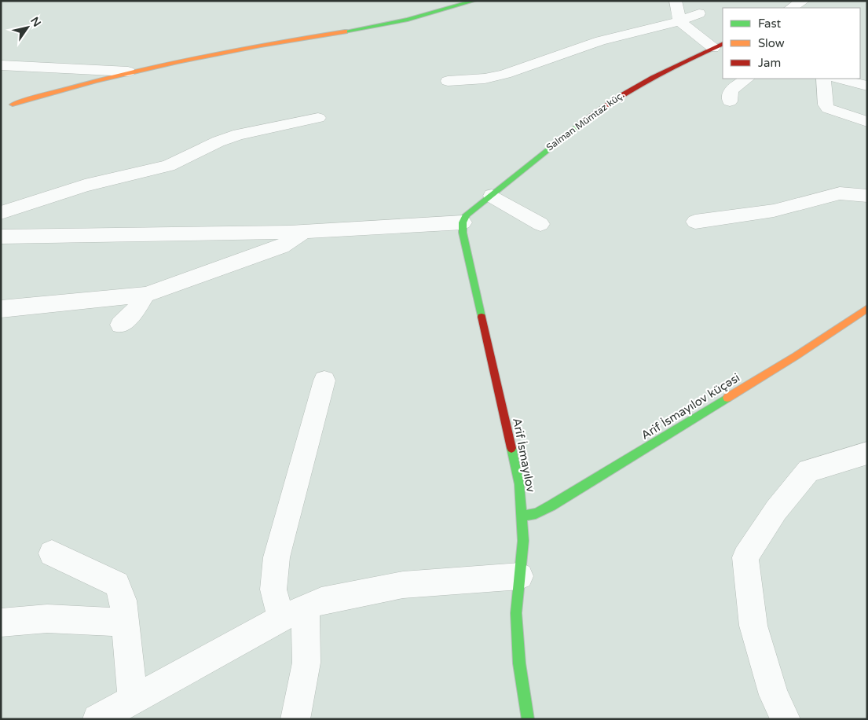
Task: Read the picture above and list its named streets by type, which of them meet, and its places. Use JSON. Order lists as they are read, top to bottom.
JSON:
{
  "streets": {
    "street": ["Salman Mümtaz küç.", "Arif İsmayılov küçəsi", "Arif İsmayılov"]
  },
  "crossings": [
    ["Salman Mümtaz küç.", "Arif İsmayılov"],
    ["Arif İsmayılov küçəsi", "Arif İsmayılov"]
  ],
  "legend": ["Fast", "Slow", "Jam"],
  "north": "top right"
}
